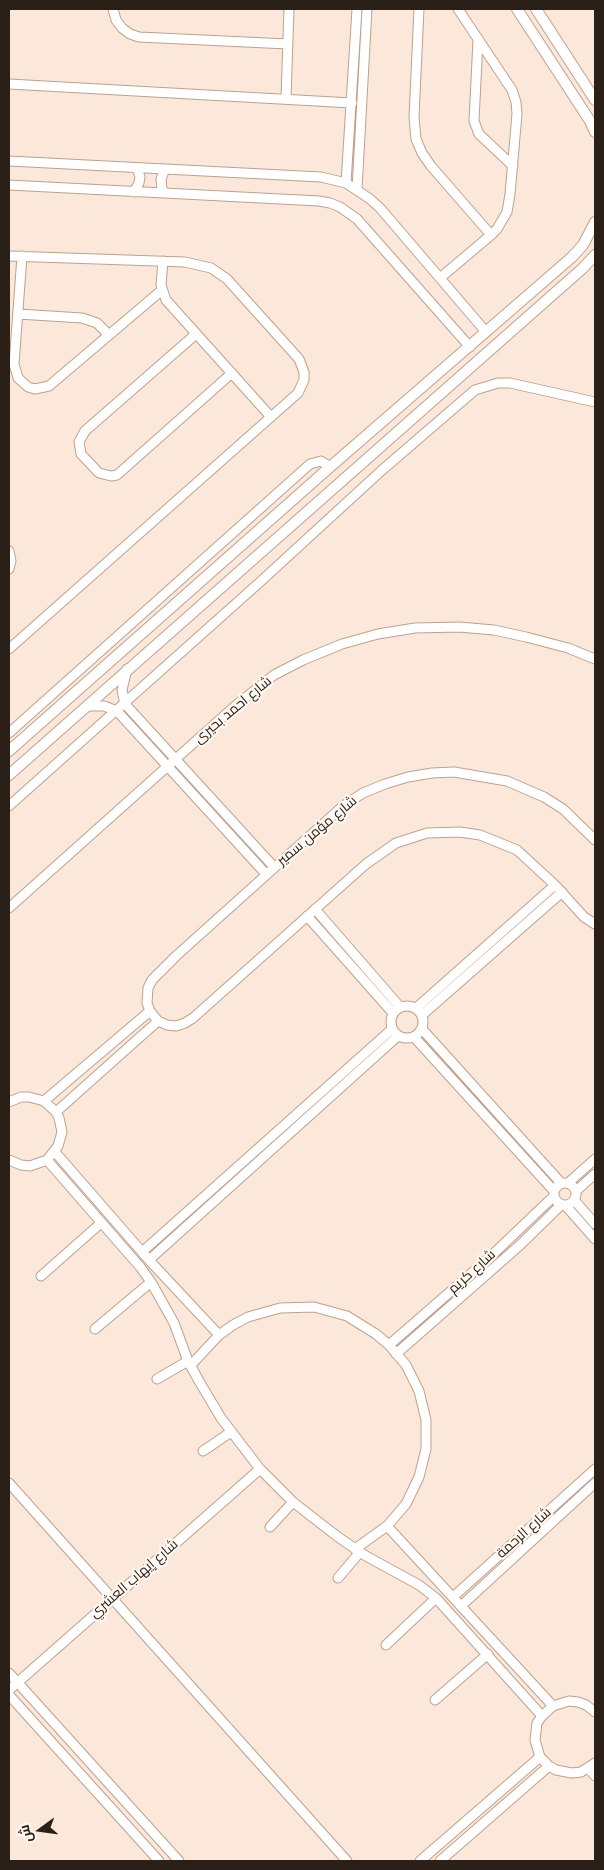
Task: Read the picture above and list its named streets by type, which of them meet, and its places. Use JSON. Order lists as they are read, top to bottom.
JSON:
{
  "streets": {
    "street": [
      "شارع احمد بحيرى",
      "شارع مؤمن سمير",
      "شارع كريم",
      "شارع الرحمة",
      "شارع إيهاب العشري"
    ]
  },
  "north": "left"
}
